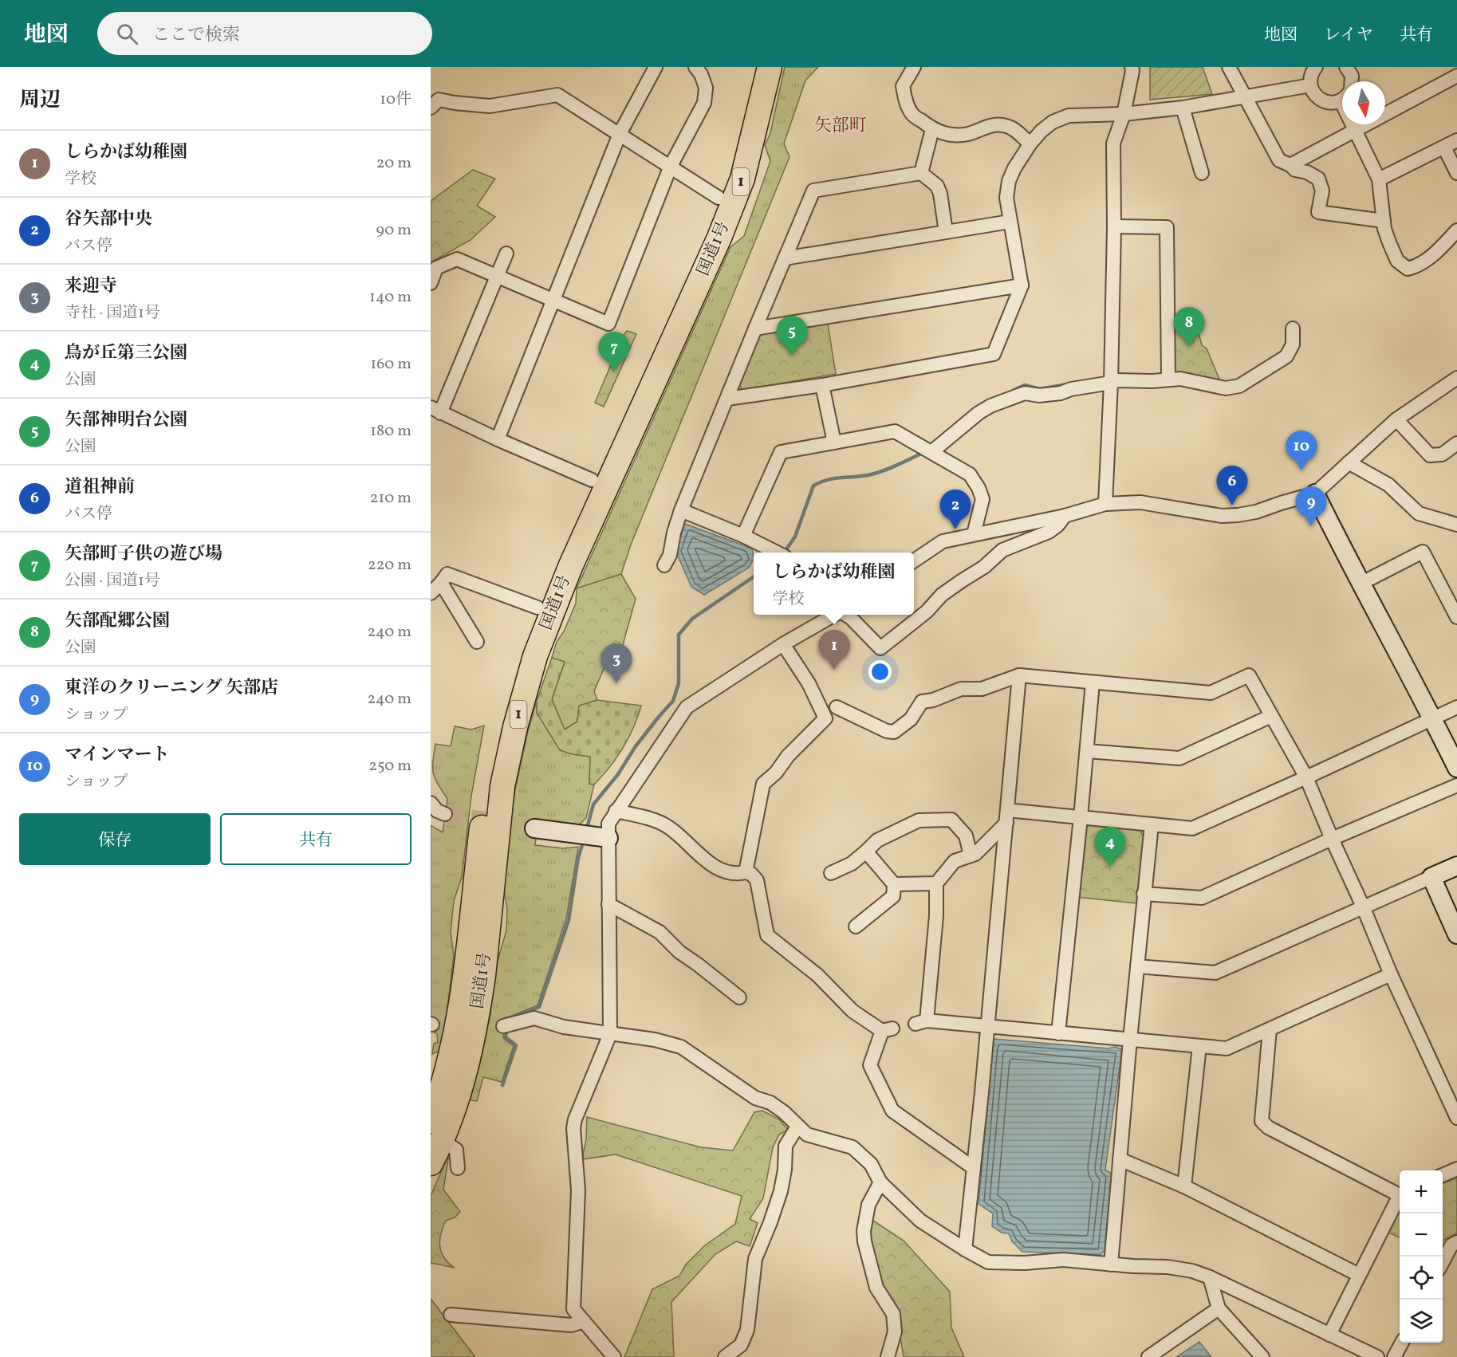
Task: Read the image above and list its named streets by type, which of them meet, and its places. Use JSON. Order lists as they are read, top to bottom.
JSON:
{
  "streets": {
    "highway": ["1", "国道1号"]
  },
  "districts": ["矢部町"],
  "north": "bottom",
  "page": {
    "header": "地図",
    "search": "ここで検索",
    "nav": ["地図", "レイヤ", "共有"],
    "heading": ["周辺", "10件"],
    "list": [
      {
        "mark": "1",
        "name": "しらかば幼稚園",
        "note": "学校",
        "value": "20 m"
      },
      {
        "mark": "2",
        "name": "谷矢部中央",
        "note": "バス停",
        "value": "90 m"
      },
      {
        "mark": "3",
        "name": "来迎寺",
        "note": "寺社 · 国道1号",
        "value": "140 m"
      },
      {
        "mark": "4",
        "name": "鳥が丘第三公園",
        "note": "公園",
        "value": "160 m"
      },
      {
        "mark": "5",
        "name": "矢部神明台公園",
        "note": "公園",
        "value": "180 m"
      },
      {
        "mark": "6",
        "name": "道祖神前",
        "note": "バス停",
        "value": "210 m"
      },
      {
        "mark": "7",
        "name": "矢部町子供の遊び場",
        "note": "公園 · 国道1号",
        "value": "220 m"
      },
      {
        "mark": "8",
        "name": "矢部配郷公園",
        "note": "公園",
        "value": "240 m"
      },
      {
        "mark": "9",
        "name": "東洋のクリーニング 矢部店",
        "note": "ショップ",
        "value": "240 m"
      },
      {
        "mark": "10",
        "name": "マインマート",
        "note": "ショップ",
        "value": "250 m"
      }
    ],
    "pins": [
      "8",
      "5",
      "7",
      "10",
      "6",
      "9",
      "2",
      "1",
      "3",
      "4"
    ],
    "popup": ["しらかば幼稚園", "学校"],
    "buttons": ["保存", "共有"],
    "map_buttons": ["+", "−"]
  }
}
